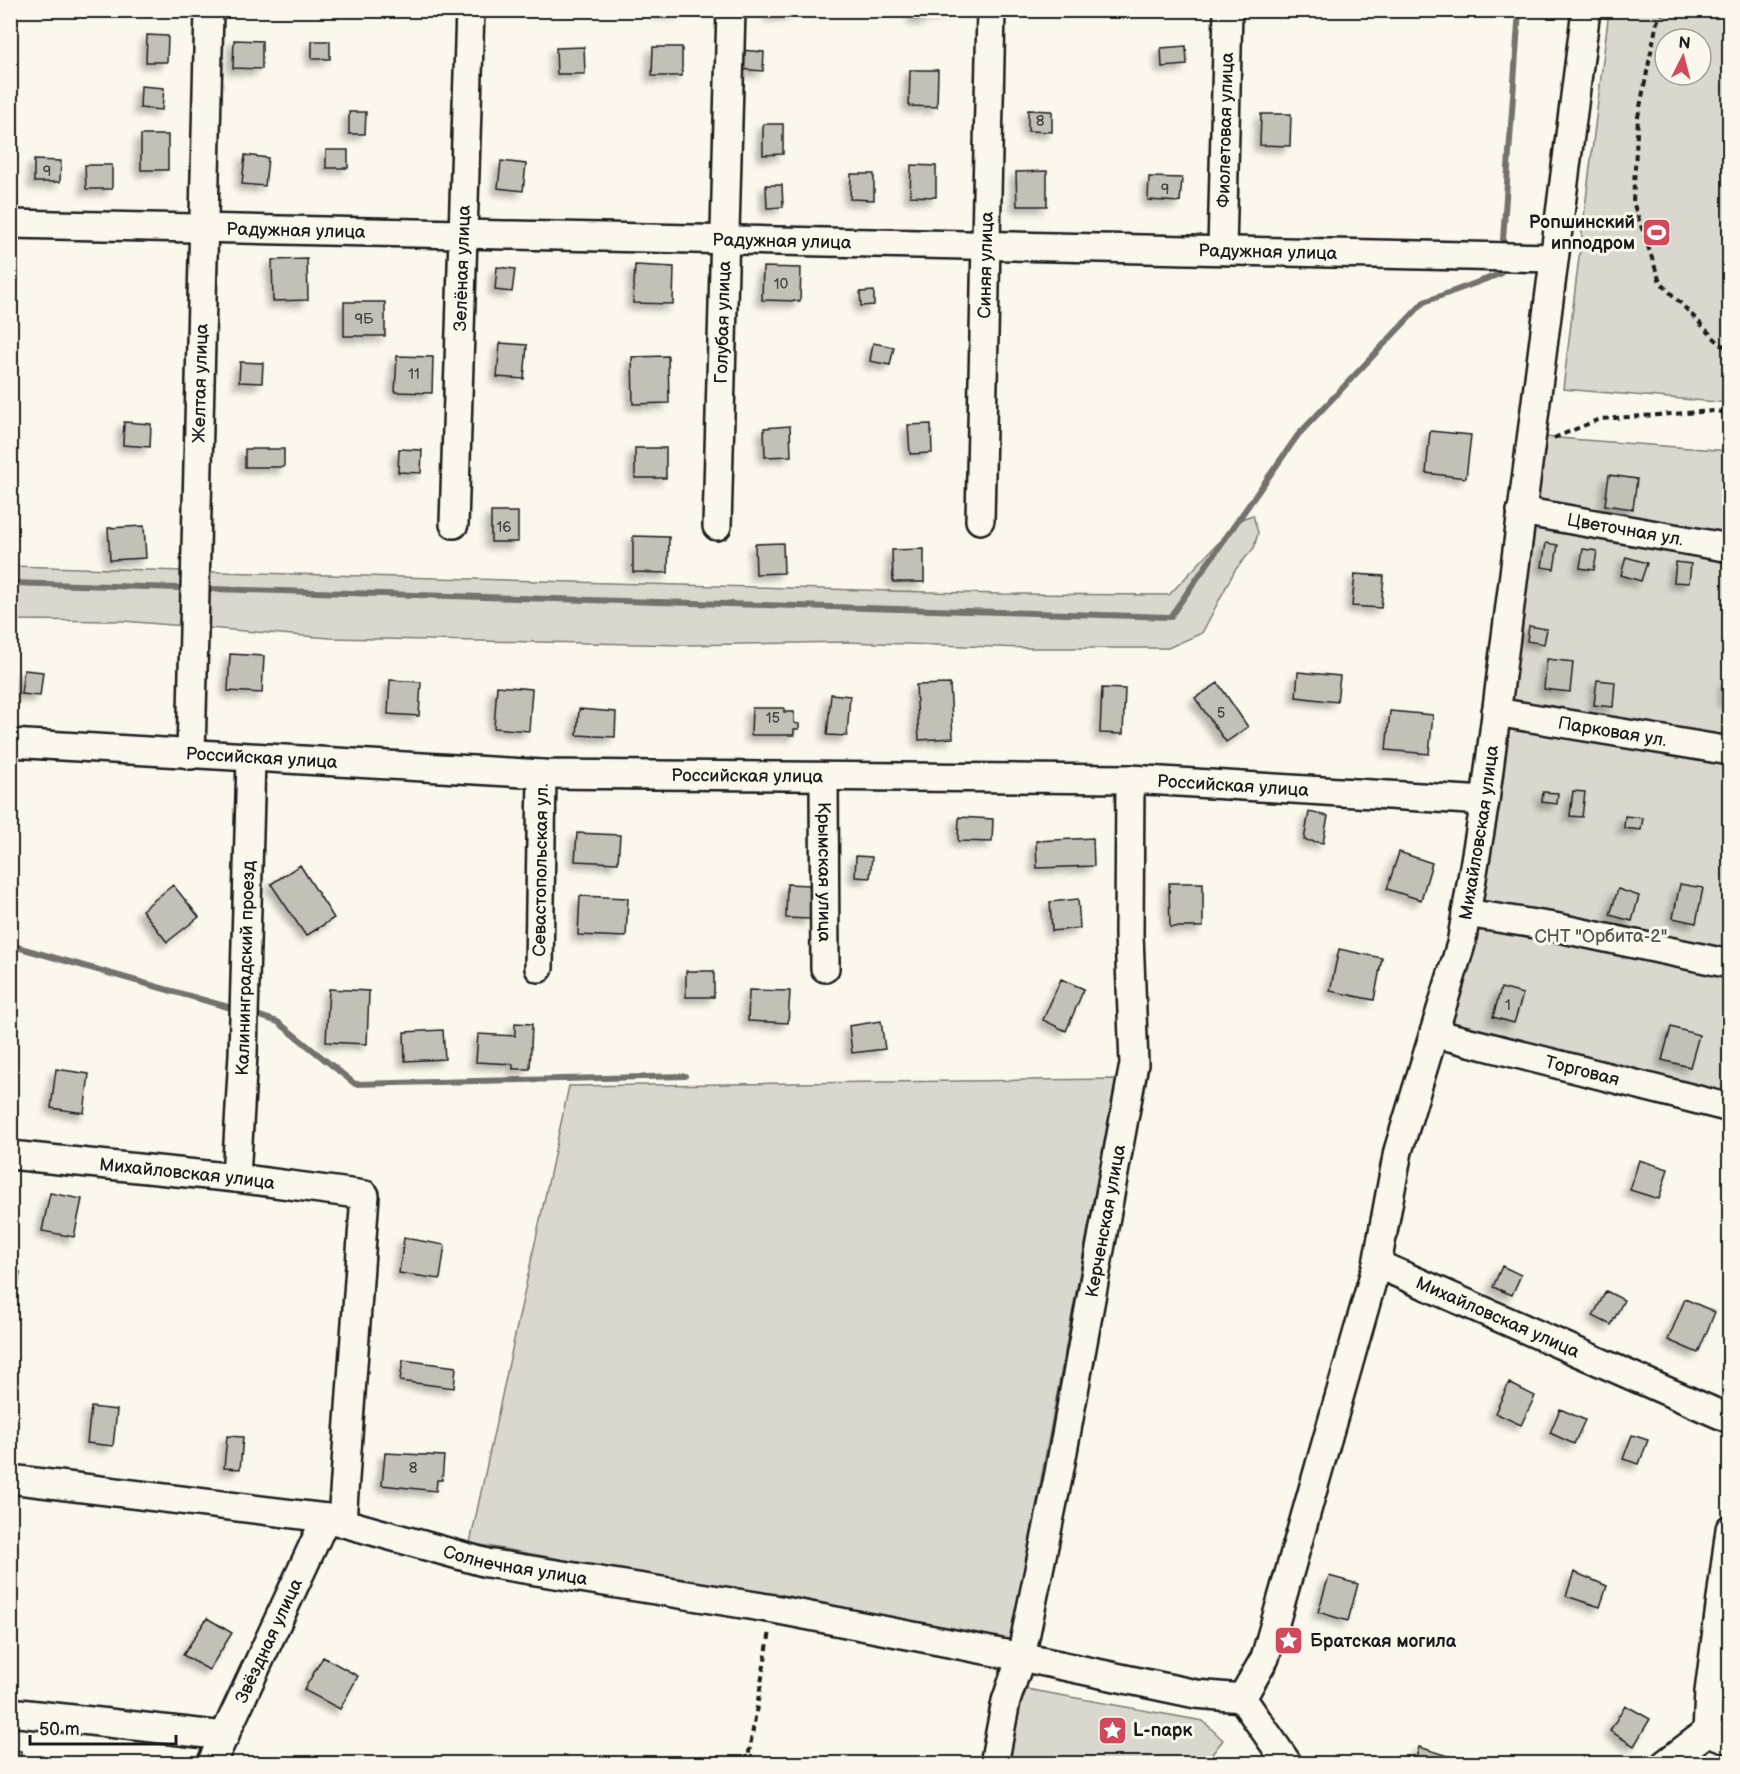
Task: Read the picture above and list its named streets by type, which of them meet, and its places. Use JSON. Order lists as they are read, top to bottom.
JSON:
{
  "streets": {
    "street": [
      "Фиолетовая улица",
      "Радужная улица",
      "Синяя улица",
      "Зелёная улица",
      "Голубая улица",
      "Желтая улица",
      "Цветочная ул.",
      "Парковая ул.",
      "Российская улица",
      "Михайловская улица",
      "Севастопольская ул.",
      "Крымская улица",
      "Калининградский проезд",
      "Торговая",
      "Керченская улица",
      "Солнечная улица",
      "Звёздная улица"
    ]
  },
  "crossings": [
    ["Фиолетовая улица", "Радужная улица"],
    ["Радужная улица", "Синяя улица"],
    ["Радужная улица", "Зелёная улица"],
    ["Радужная улица", "Голубая улица"],
    ["Радужная улица", "Желтая улица"],
    ["Радужная улица", "Михайловская улица"],
    ["Желтая улица", "Российская улица"],
    ["Цветочная ул.", "Михайловская улица"],
    ["Парковая ул.", "Михайловская улица"],
    ["Российская улица", "Михайловская улица"],
    ["Российская улица", "Севастопольская ул."],
    ["Российская улица", "Крымская улица"],
    ["Российская улица", "Калининградский проезд"],
    ["Российская улица", "Керченская улица"],
    ["Михайловская улица", "Калининградский проезд"],
    ["Михайловская улица", "Торговая"],
    ["Михайловская улица", "Солнечная улица"],
    ["Михайловская улица", "Звёздная улица"],
    ["Керченская улица", "Солнечная улица"],
    ["Солнечная улица", "Звёздная улица"]
  ],
  "parks": ["СНТ \"Орбита-2\""],
  "places": {
    "sports": ["Ропшинский ипподром"],
    "place": ["Братская могила", "L-парк"]
  },
  "house_numbers": [
    "8",
    "9",
    "9",
    "10",
    "9Б",
    "11",
    "16",
    "5",
    "15",
    "1",
    "8"
  ],
  "scale_bar": "50 m",
  "north": "top"
}
